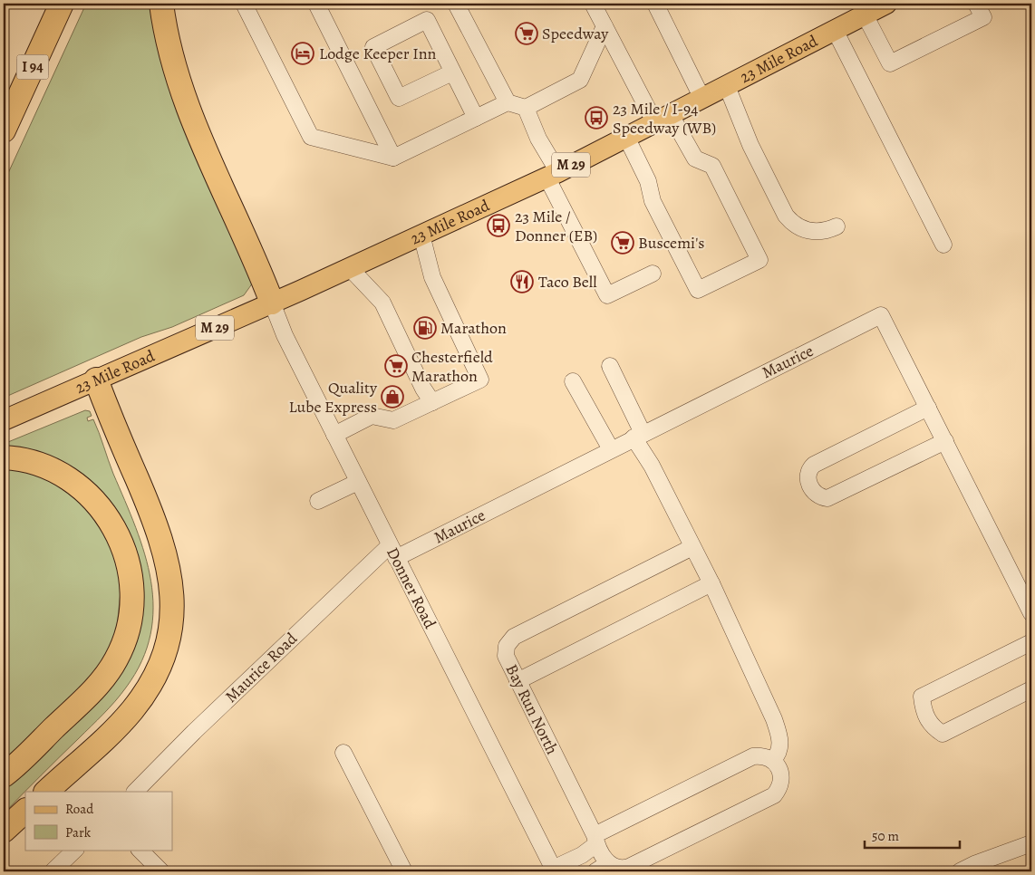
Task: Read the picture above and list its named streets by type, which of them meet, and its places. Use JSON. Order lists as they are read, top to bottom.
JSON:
{
  "streets": {
    "highway": ["I 94"],
    "main road": ["23 Mile Road", "M 29"],
    "street": [
      "Maurice",
      "Donner Road",
      "Maurice Road",
      "Bay Run North"
    ]
  },
  "crossings": [
    ["23 Mile Road", "Donner Road"],
    ["Maurice", "Donner Road"],
    ["Maurice", "Maurice Road"],
    ["Donner Road", "Maurice Road"]
  ],
  "places": {
    "supermarket": ["Speedway", "Buscemi's", "Chesterfield Marathon"],
    "hotel": ["Lodge Keeper Inn"],
    "bus stop": ["23 Mile / I-94 Speedway (WB)", "23 Mile / Donner (EB)"],
    "restaurant": ["Taco Bell"],
    "fuel station": ["Marathon"],
    "shop": ["Quality Lube Express"]
  },
  "legend": ["Road", "Park"],
  "scale_bar": "50 m"
}
